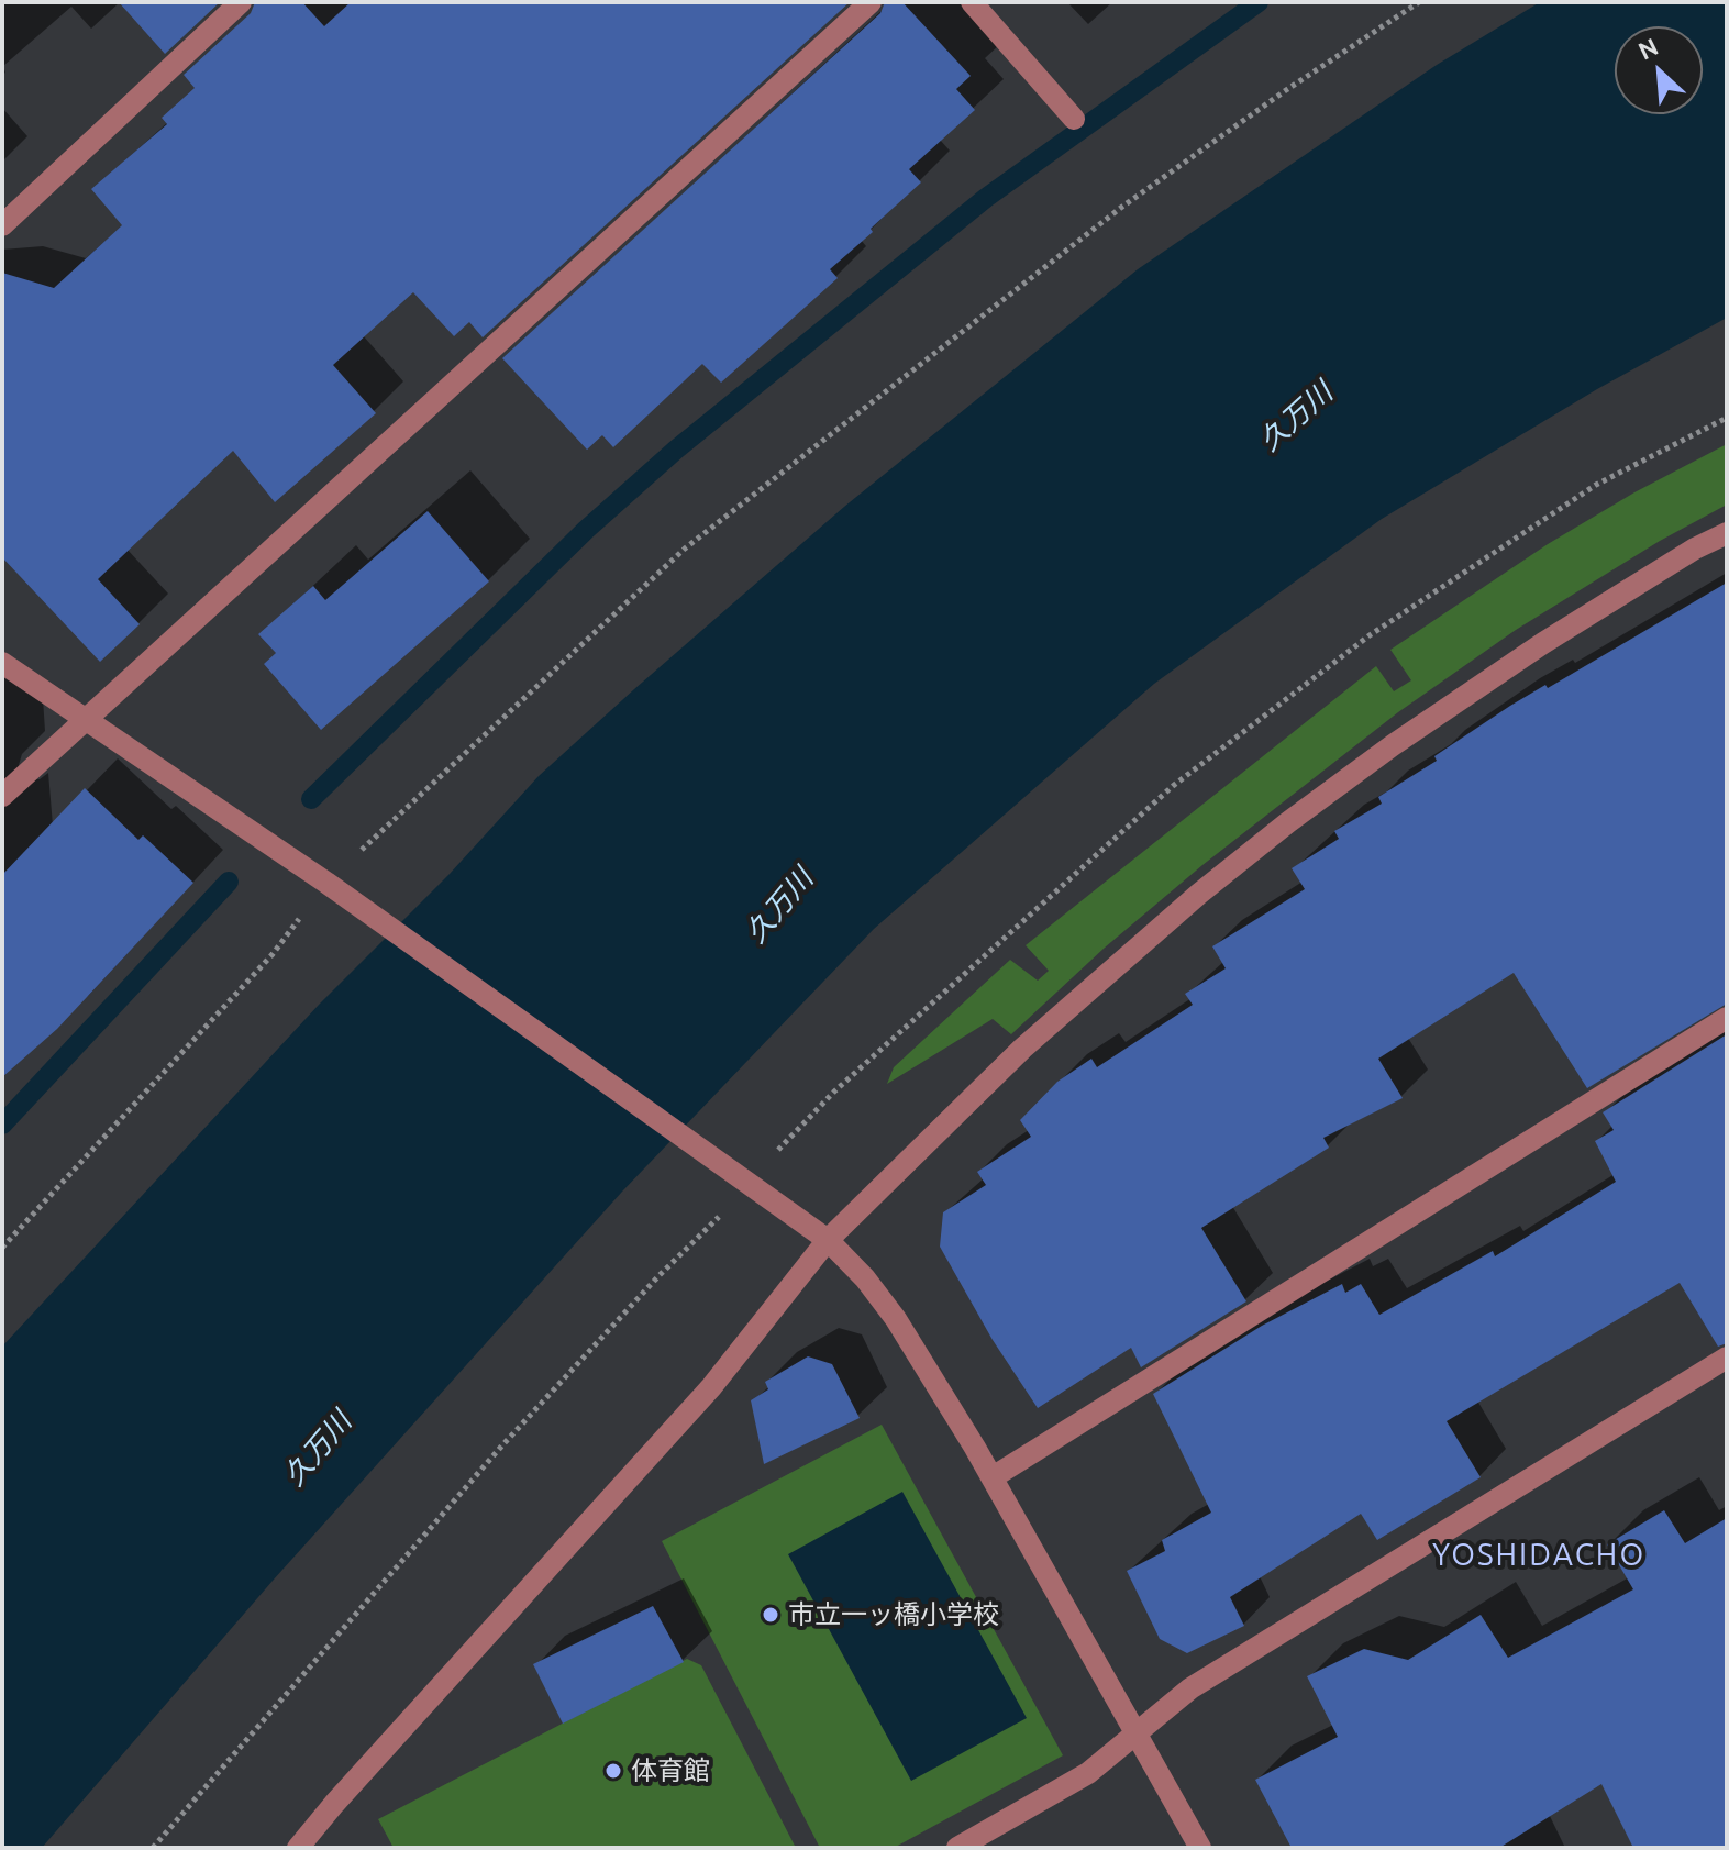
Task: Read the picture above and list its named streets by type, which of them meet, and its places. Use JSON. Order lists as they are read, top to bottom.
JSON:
{
  "districts": ["YOSHIDACHO"],
  "water": ["久万川"],
  "places": ["市立一ッ橋小学校", "体育館"],
  "north": "top left"
}
